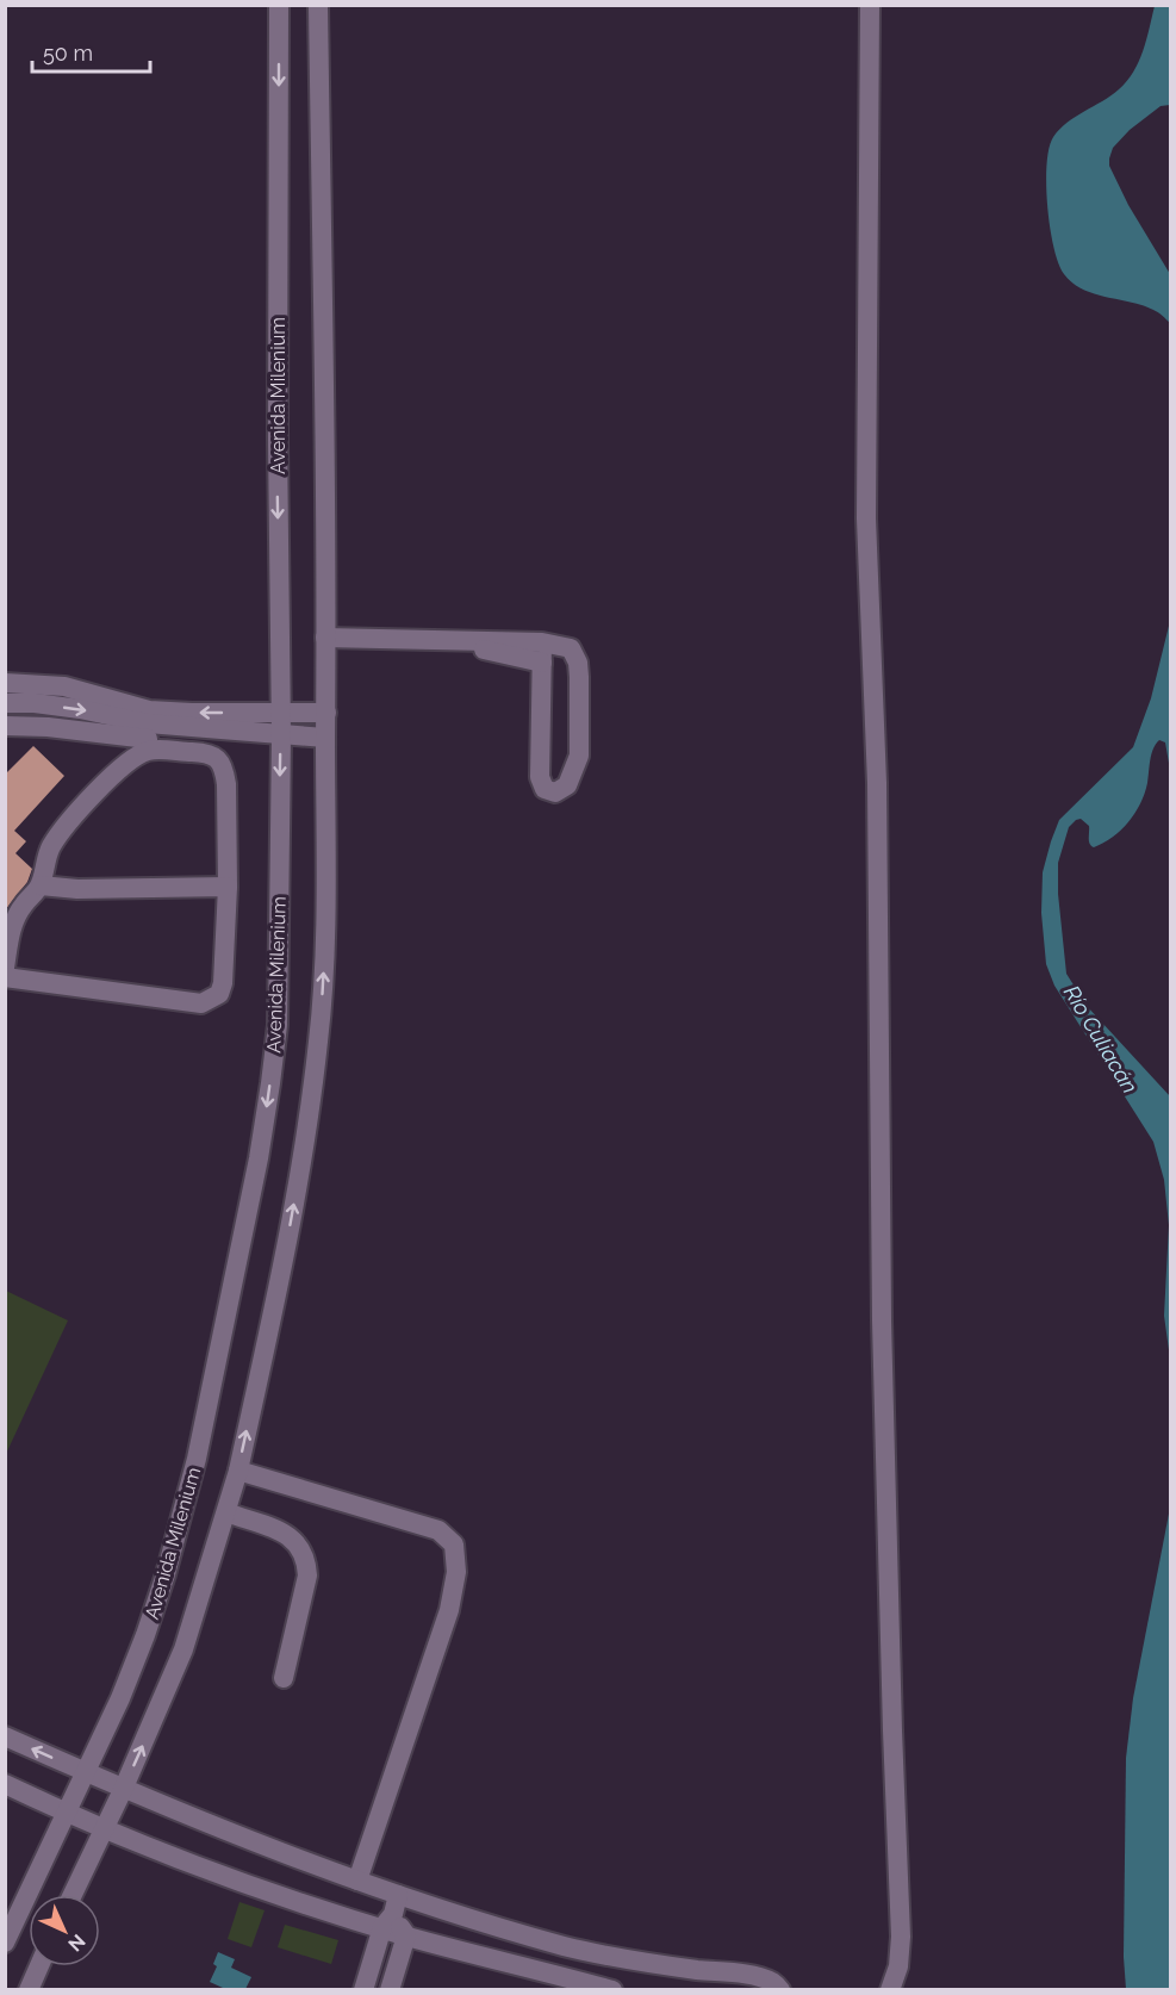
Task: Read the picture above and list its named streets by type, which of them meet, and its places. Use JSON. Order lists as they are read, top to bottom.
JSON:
{
  "streets": {
    "street": ["Avenida Milenium"]
  },
  "water": ["Río Culiacán"],
  "scale_bar": "50 m",
  "north": "bottom right"
}
